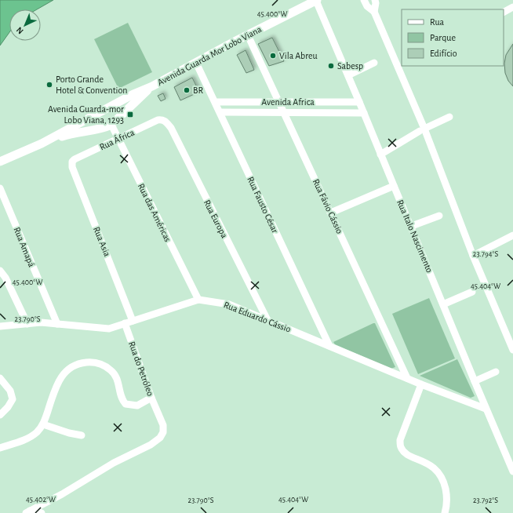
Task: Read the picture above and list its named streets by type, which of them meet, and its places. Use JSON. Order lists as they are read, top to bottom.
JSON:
{
  "streets": {
    "main road": ["Avenida Guarda Mor Lobo Viana"],
    "street": [
      "Avenida Africa",
      "Rua África",
      "Rua Fausto César",
      "Rua Fávio Cássio",
      "Rua das Américas",
      "Rua Europa",
      "Rua Italo Nascimento",
      "Rua Asia",
      "Rua Amapá",
      "Rua Eduardo Cássio",
      "Rua do Petróleo"
    ]
  },
  "crossings": [
    ["Avenida Guarda Mor Lobo Viana", "Rua Fausto César"],
    ["Avenida Guarda Mor Lobo Viana", "Rua Fávio Cássio"],
    ["Avenida Guarda Mor Lobo Viana", "Rua das Américas"],
    ["Avenida Guarda Mor Lobo Viana", "Rua Italo Nascimento"],
    ["Avenida Africa", "Rua Fausto César"],
    ["Avenida Africa", "Rua Fávio Cássio"],
    ["Avenida Africa", "Rua Italo Nascimento"],
    ["Rua África", "Rua das Américas"],
    ["Rua África", "Rua Europa"],
    ["Rua África", "Rua Asia"],
    ["Rua Fausto César", "Rua Eduardo Cássio"],
    ["Rua Fávio Cássio", "Rua Eduardo Cássio"],
    ["Rua das Américas", "Rua Eduardo Cássio"],
    ["Rua Europa", "Rua Eduardo Cássio"],
    ["Rua Italo Nascimento", "Rua Eduardo Cássio"],
    ["Rua Asia", "Rua Eduardo Cássio"],
    ["Rua Amapá", "Rua Eduardo Cássio"],
    ["Rua Eduardo Cássio", "Rua do Petróleo"]
  ],
  "places": {
    "other": [
      "Vila Abreu",
      "Sabesp",
      "Porto Grande Hotel & Convention",
      "BR"
    ],
    "transit": ["Avenida Guarda-mor Lobo Viana, 1293"]
  },
  "legend": ["Rua", "Parque", "Edifício"],
  "north": "bottom left",
  "coordinates": [
    "45.400°W",
    "23.794°S",
    "45.404°W",
    "23.790°S",
    "45.402°W",
    "23.792°S"
  ]
}
